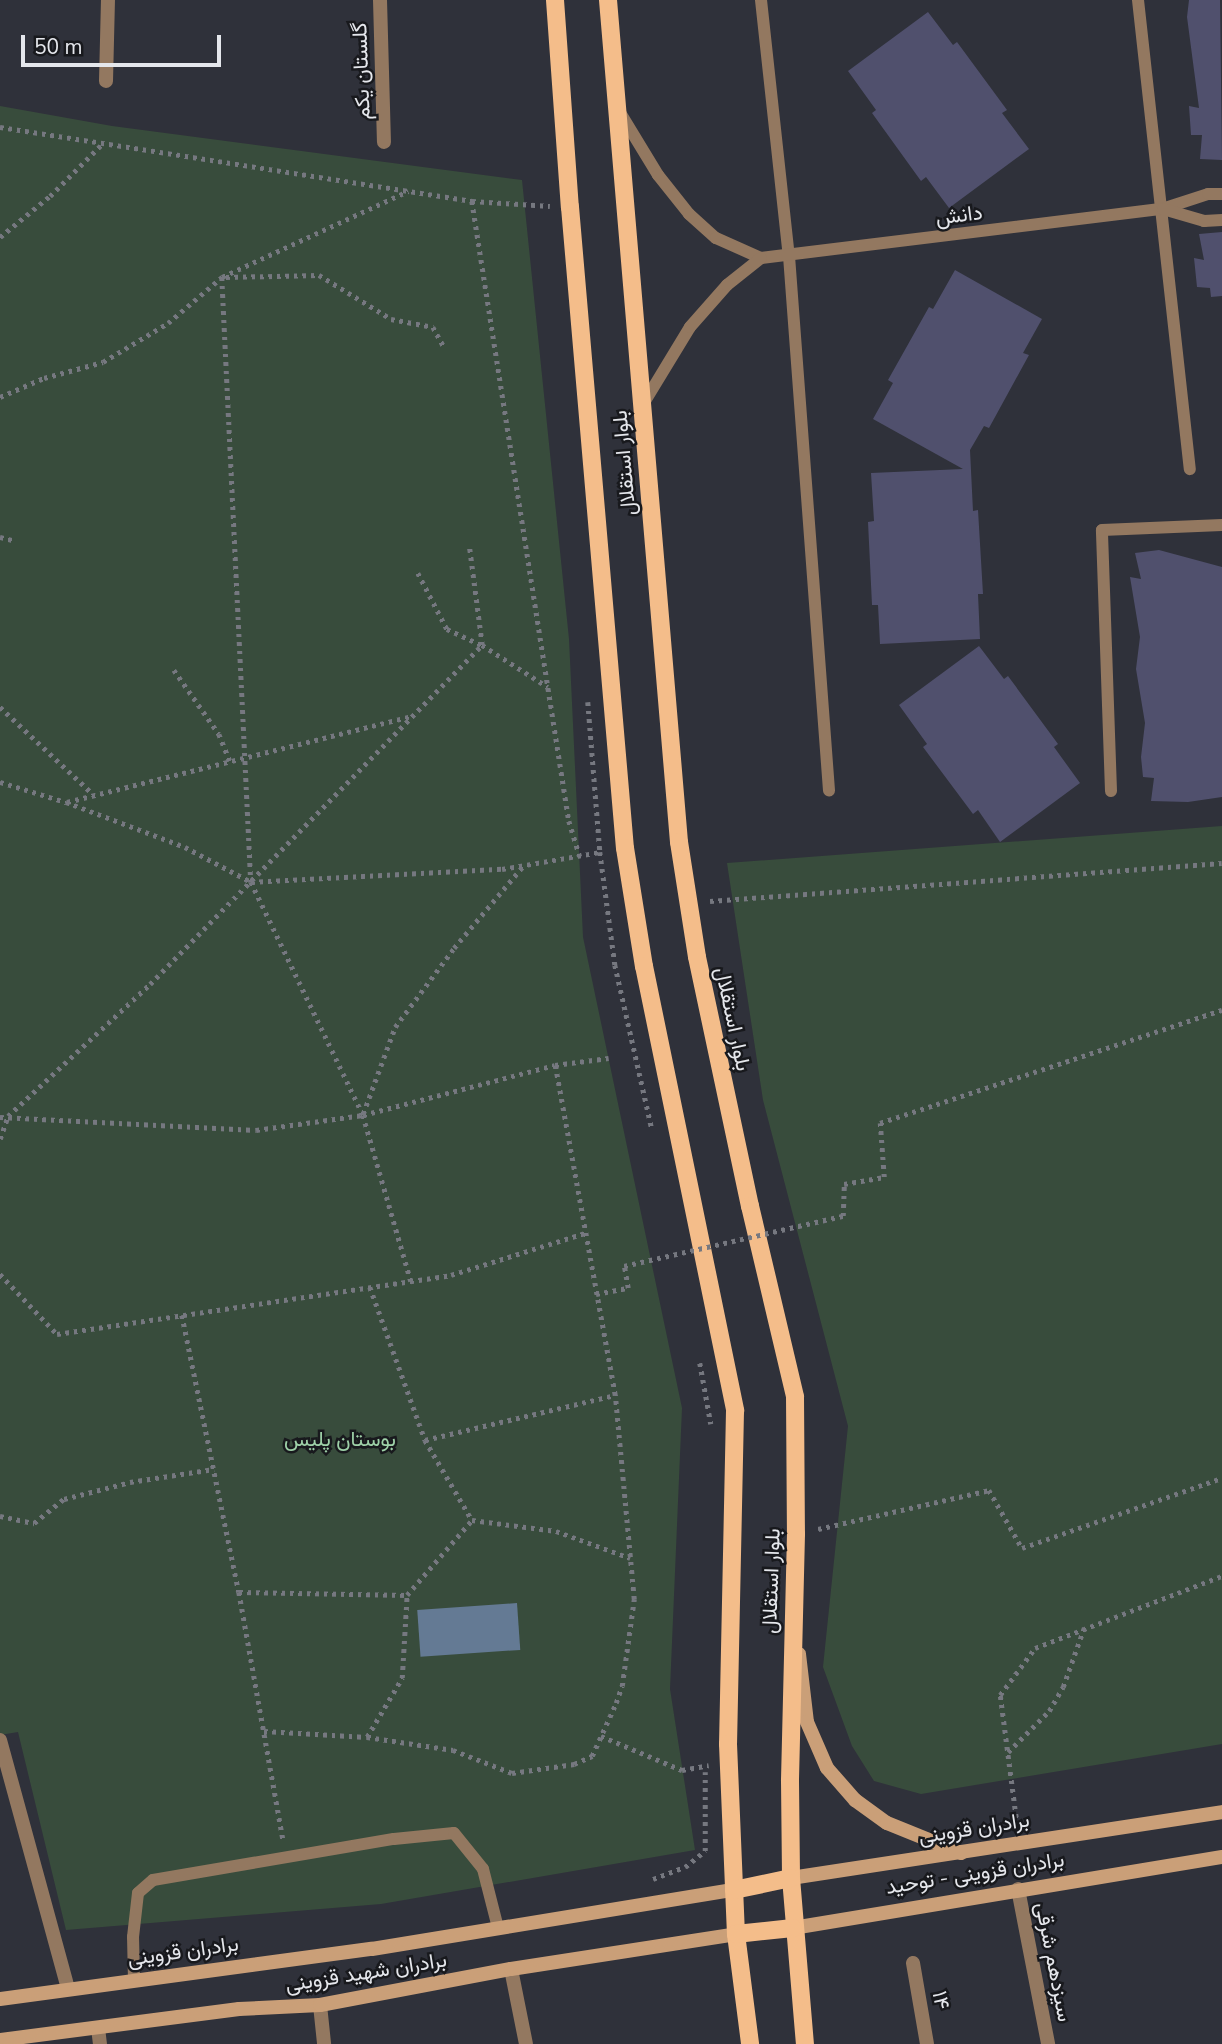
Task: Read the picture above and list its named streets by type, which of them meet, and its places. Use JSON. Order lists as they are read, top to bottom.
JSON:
{
  "streets": {
    "main road": [
      "بلوار استقلال",
      "برادران قزوینی",
      "برادران قزوینی - توحید",
      "برادران شهید قزوینی"
    ],
    "street": ["گلستان یکم", "سیزدهم شرقی", "۱۴"],
    "lane": ["دانش"]
  },
  "crossings": [
    ["بلوار استقلال", "برادران قزوینی"],
    ["بلوار استقلال", "برادران قزوینی - توحید"],
    ["بلوار استقلال", "برادران شهید قزوینی"],
    ["برادران قزوینی", "برادران شهید قزوینی"],
    ["برادران قزوینی - توحید", "سیزدهم شرقی"],
    ["برادران قزوینی - توحید", "برادران شهید قزوینی"]
  ],
  "parks": ["بوستان پلیس"],
  "scale_bar": "50 m"
}
